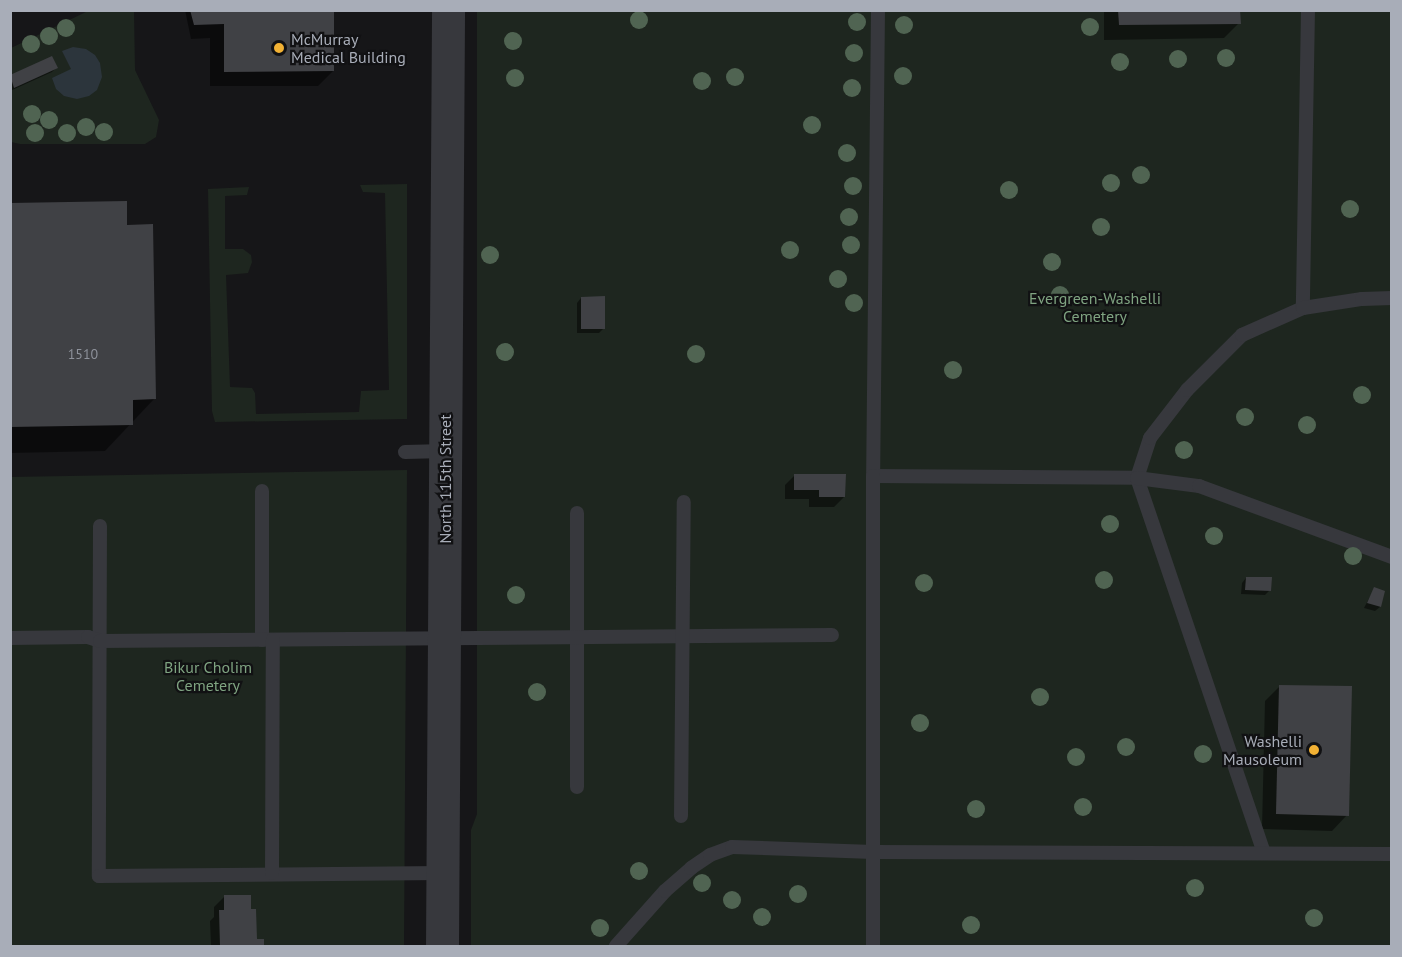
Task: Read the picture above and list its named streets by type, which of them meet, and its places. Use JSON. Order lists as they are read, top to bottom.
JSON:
{
  "streets": {
    "street": ["North 115th Street"]
  },
  "parks": ["Evergreen-Washelli Cemetery", "Bikur Cholim Cemetery"],
  "places": ["McMurray Medical Building", "Washelli Mausoleum"],
  "house_numbers": ["1510"]
}
